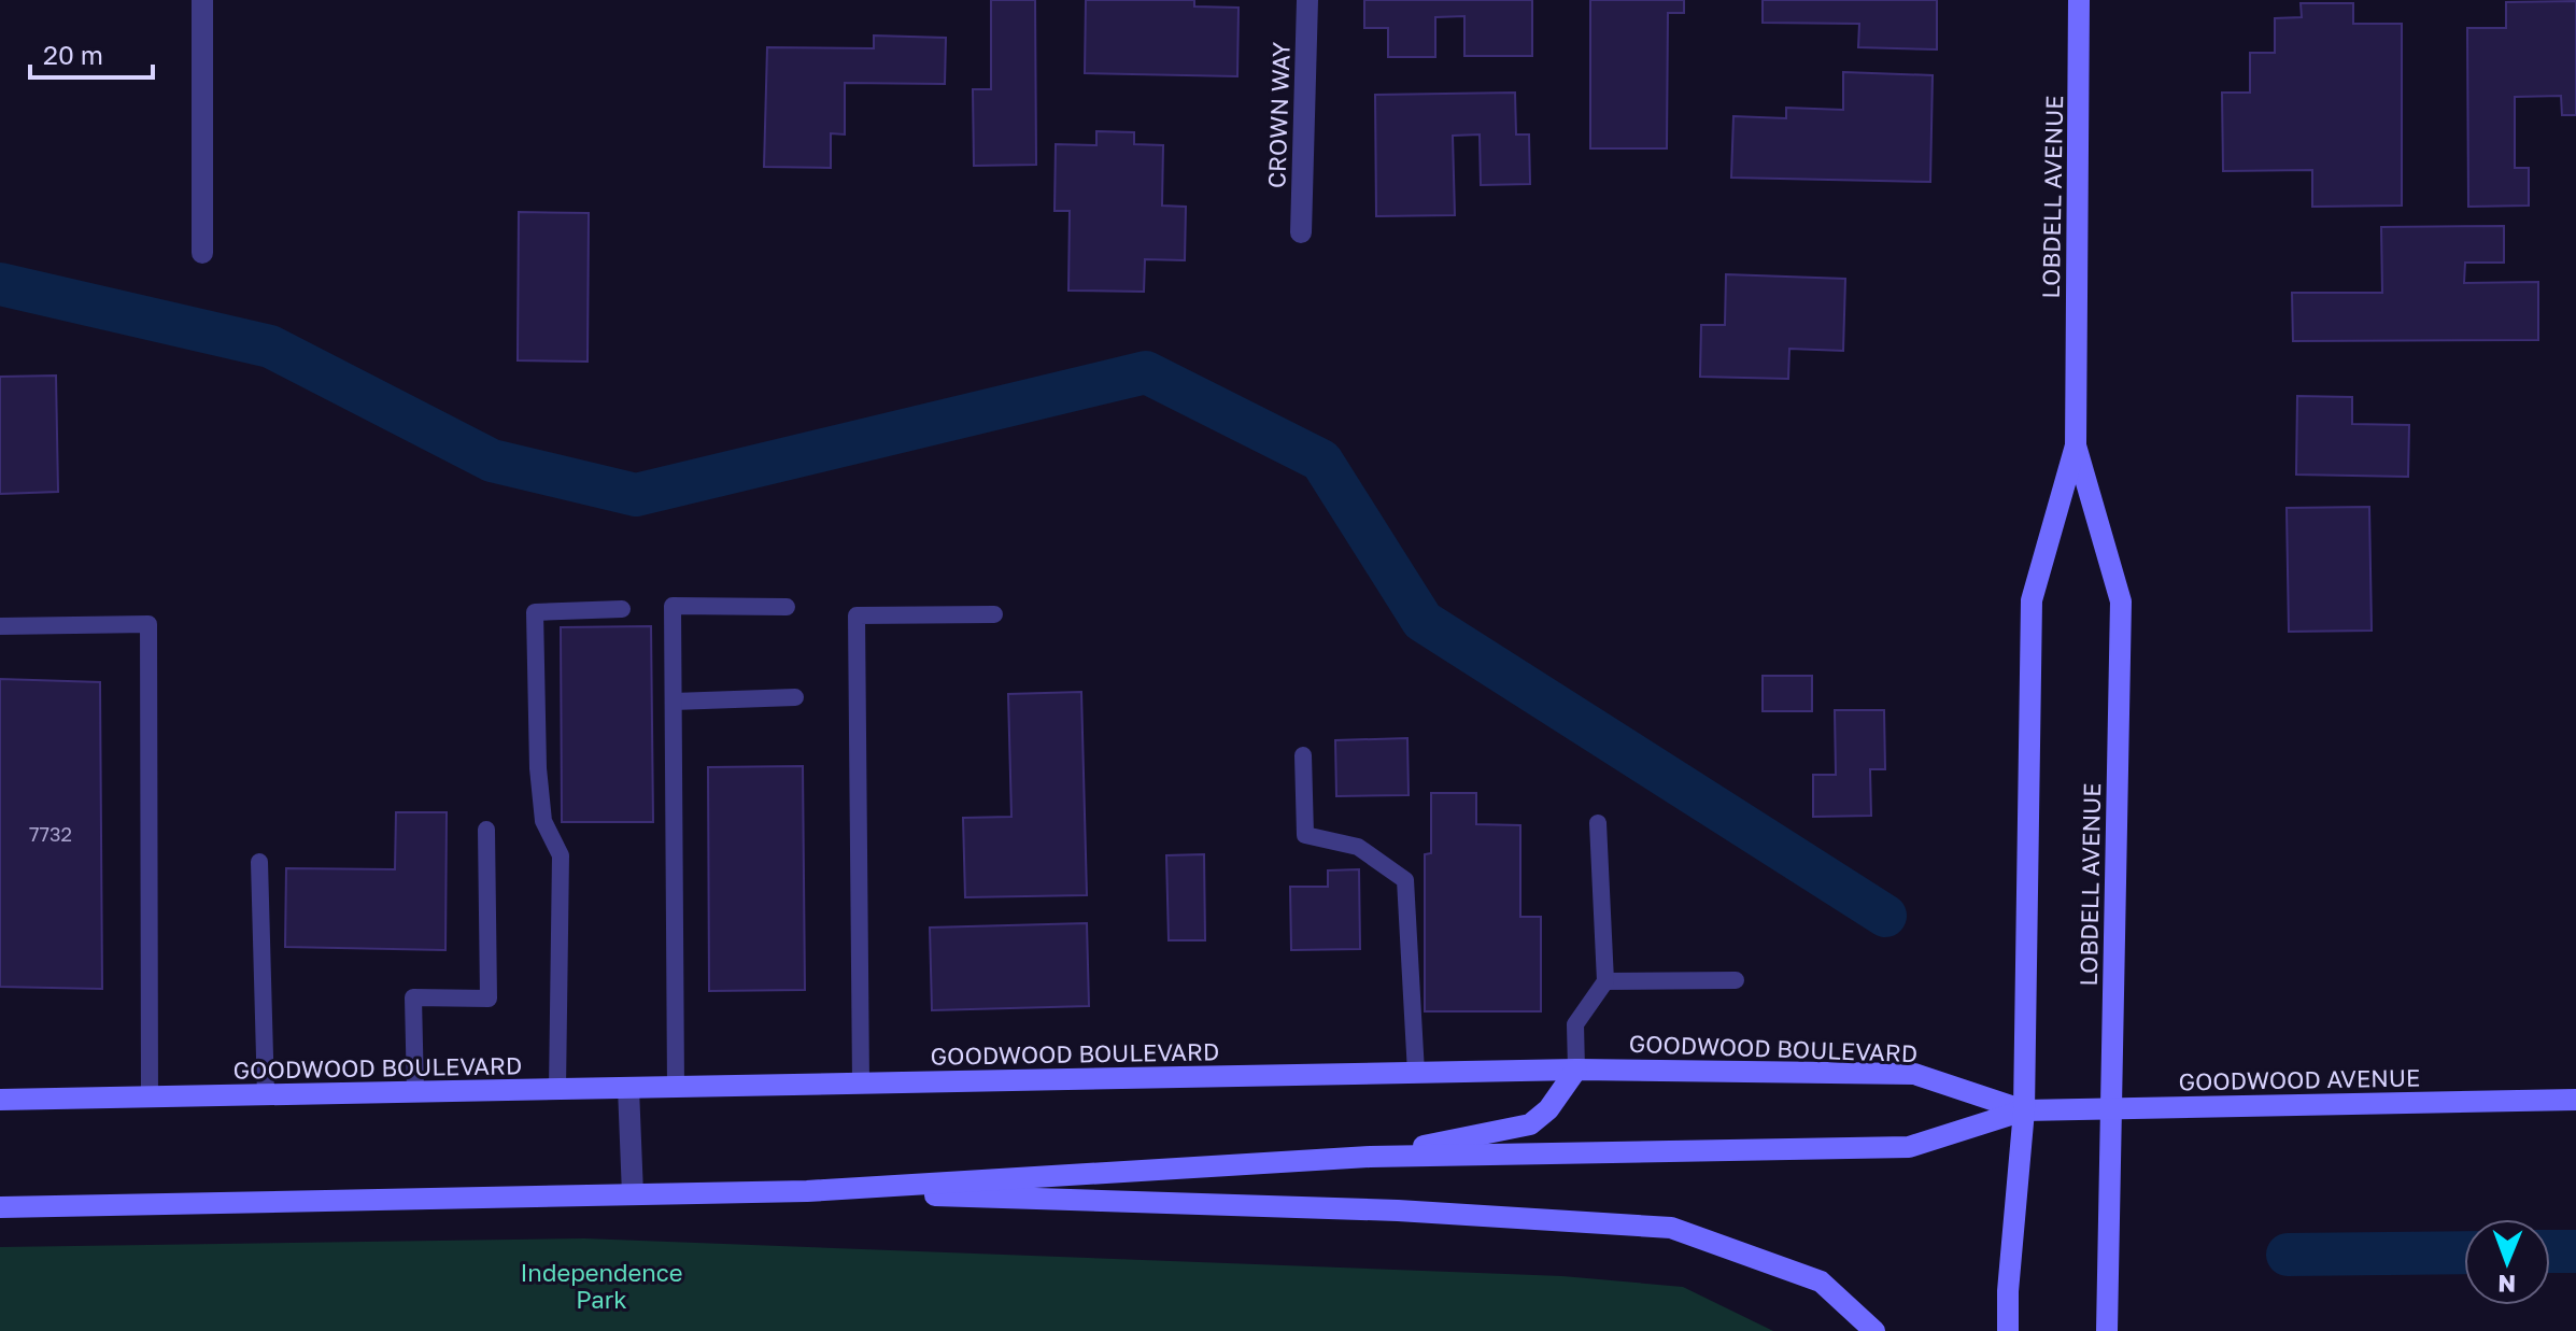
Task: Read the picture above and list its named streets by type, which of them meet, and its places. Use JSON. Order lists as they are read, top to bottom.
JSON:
{
  "streets": {
    "main road": ["LOBDELL AVENUE", "GOODWOOD BOULEVARD", "GOODWOOD AVENUE"],
    "street": ["CROWN WAY"]
  },
  "crossings": [
    ["LOBDELL AVENUE", "GOODWOOD BOULEVARD"],
    ["LOBDELL AVENUE", "GOODWOOD AVENUE"],
    ["GOODWOOD BOULEVARD", "GOODWOOD AVENUE"]
  ],
  "parks": ["Independence Park"],
  "house_numbers": ["7732"],
  "scale_bar": "20 m",
  "north": "bottom"
}
